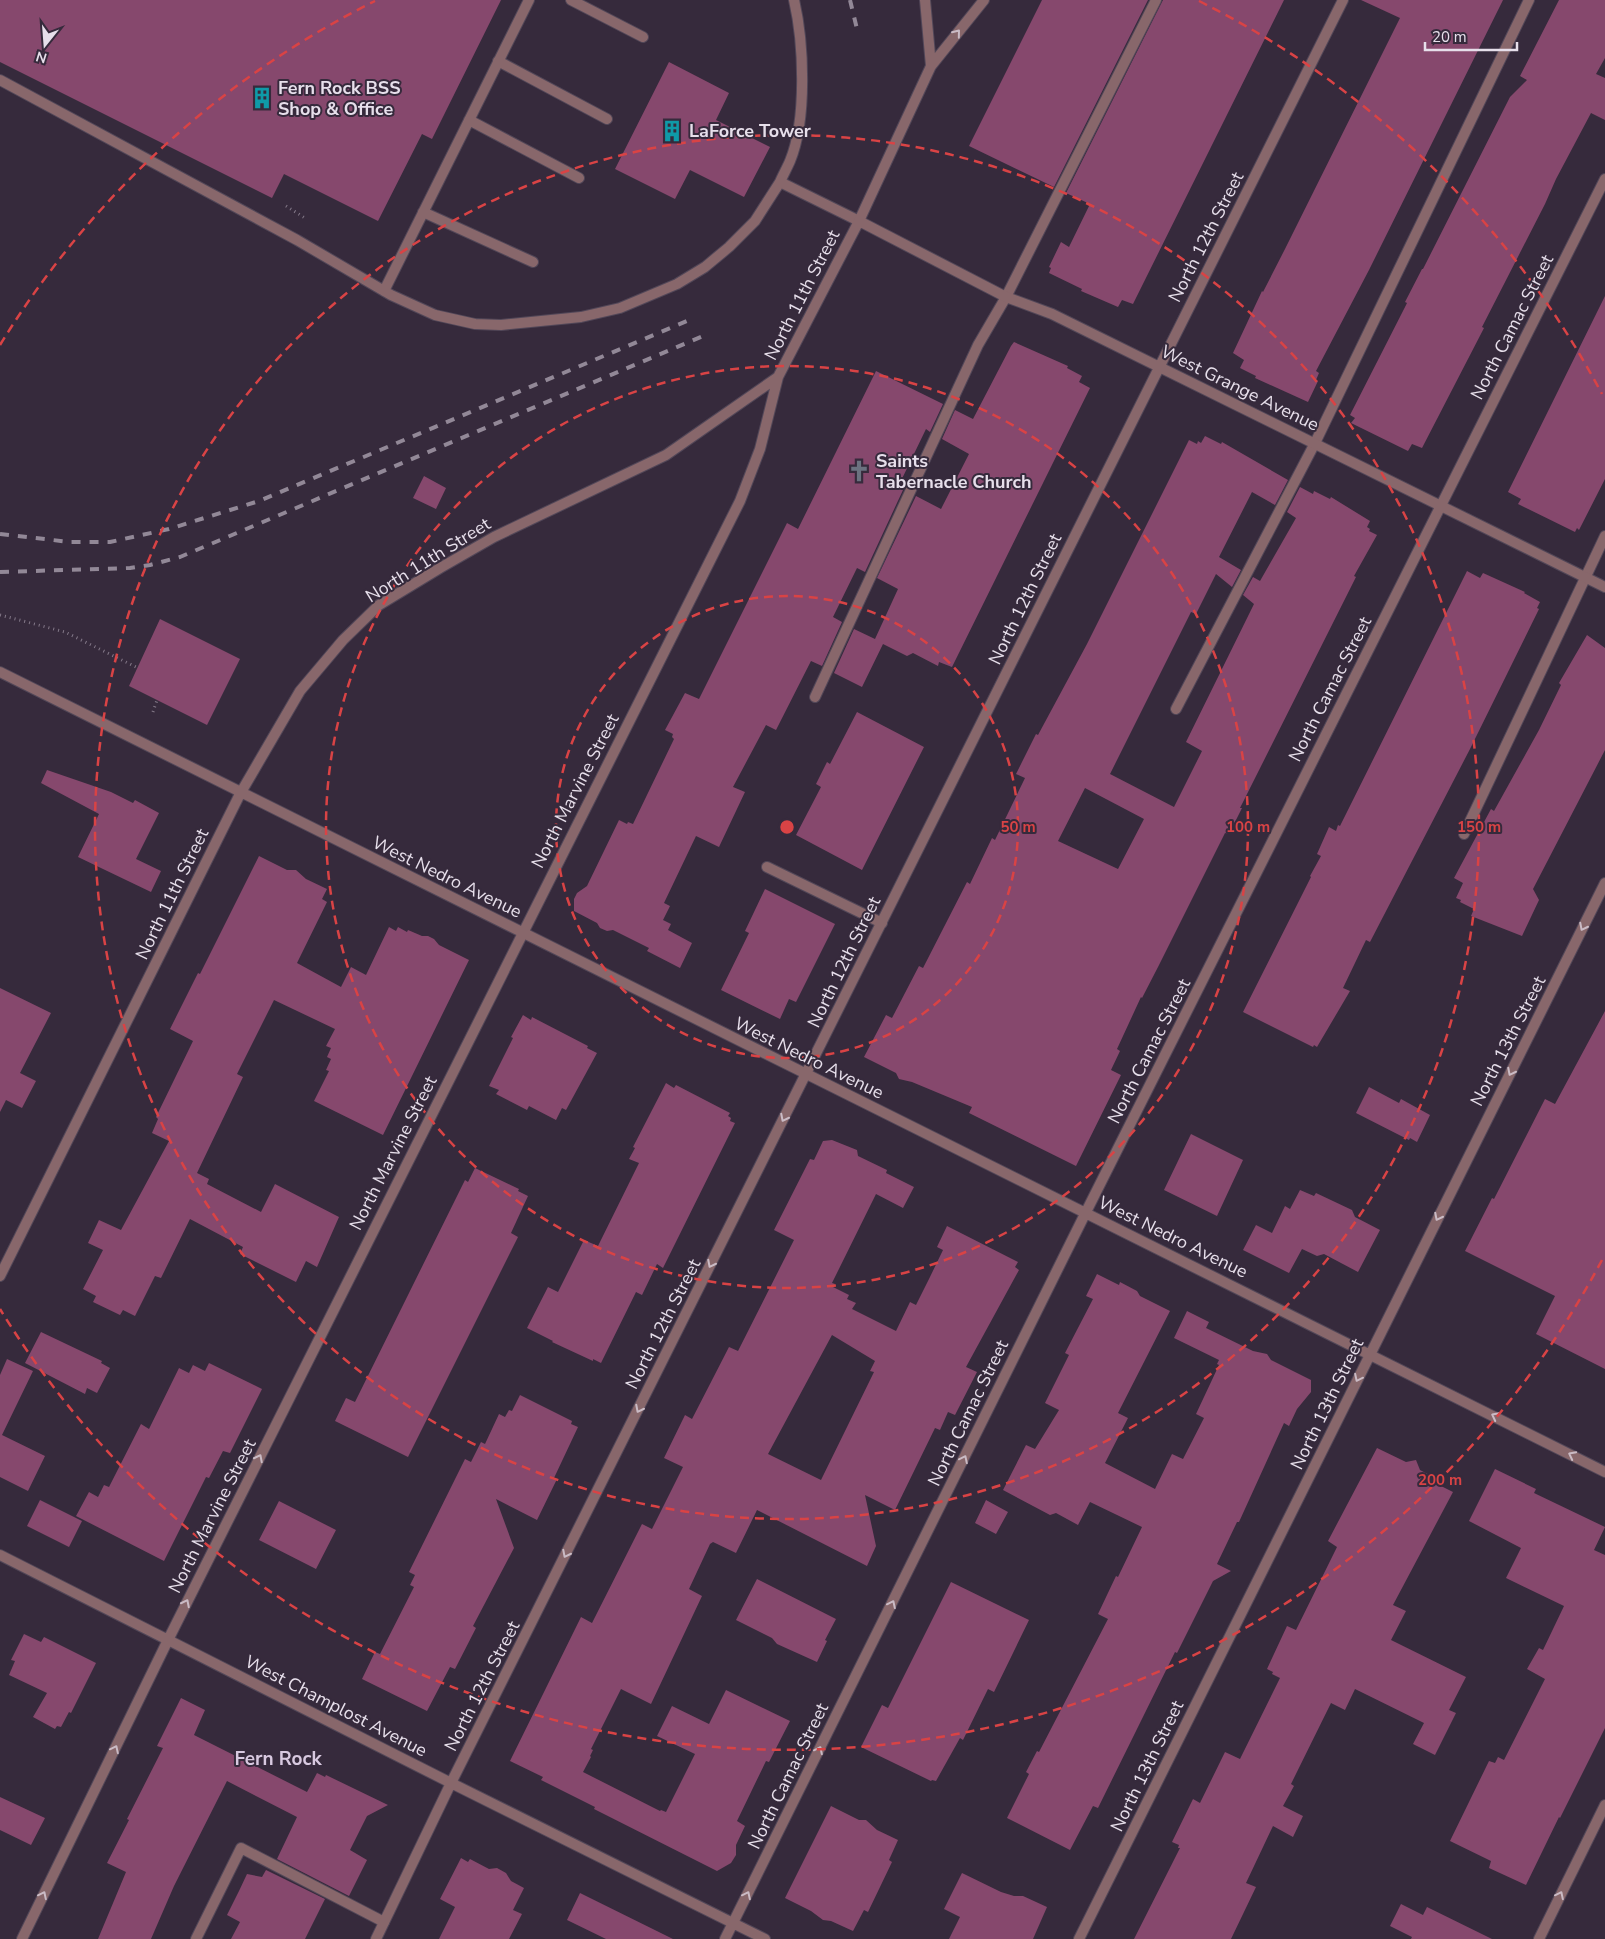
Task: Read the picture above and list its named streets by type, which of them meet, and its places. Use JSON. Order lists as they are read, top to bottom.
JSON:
{
  "streets": {
    "street": [
      "North 12th Street",
      "North 11th Street",
      "North Camac Street",
      "West Grange Avenue",
      "North Marvine Street",
      "West Nedro Avenue",
      "North 13th Street",
      "West Champlost Avenue"
    ]
  },
  "crossings": [
    ["North 12th Street", "West Grange Avenue"],
    ["North 12th Street", "West Nedro Avenue"],
    ["North 12th Street", "West Champlost Avenue"],
    ["North 11th Street", "West Grange Avenue"],
    ["North 11th Street", "North Marvine Street"],
    ["North 11th Street", "West Nedro Avenue"],
    ["North Camac Street", "West Grange Avenue"],
    ["North Camac Street", "West Nedro Avenue"],
    ["North Camac Street", "West Champlost Avenue"],
    ["North Marvine Street", "West Nedro Avenue"],
    ["North Marvine Street", "West Champlost Avenue"],
    ["West Nedro Avenue", "North 13th Street"]
  ],
  "one_way": [
    "North 12th Street",
    "North Camac Street",
    "North Marvine Street",
    "North 13th Street"
  ],
  "districts": ["Fern Rock"],
  "places": {
    "building": ["Fern Rock BSS Shop & Office", "LaForce Tower"],
    "church": ["Saints Tabernacle Church"]
  },
  "scale_bar": "20 m",
  "north": "bottom",
  "rings": [
    "50 m",
    "100 m",
    "150 m",
    "200 m"
  ]
}
